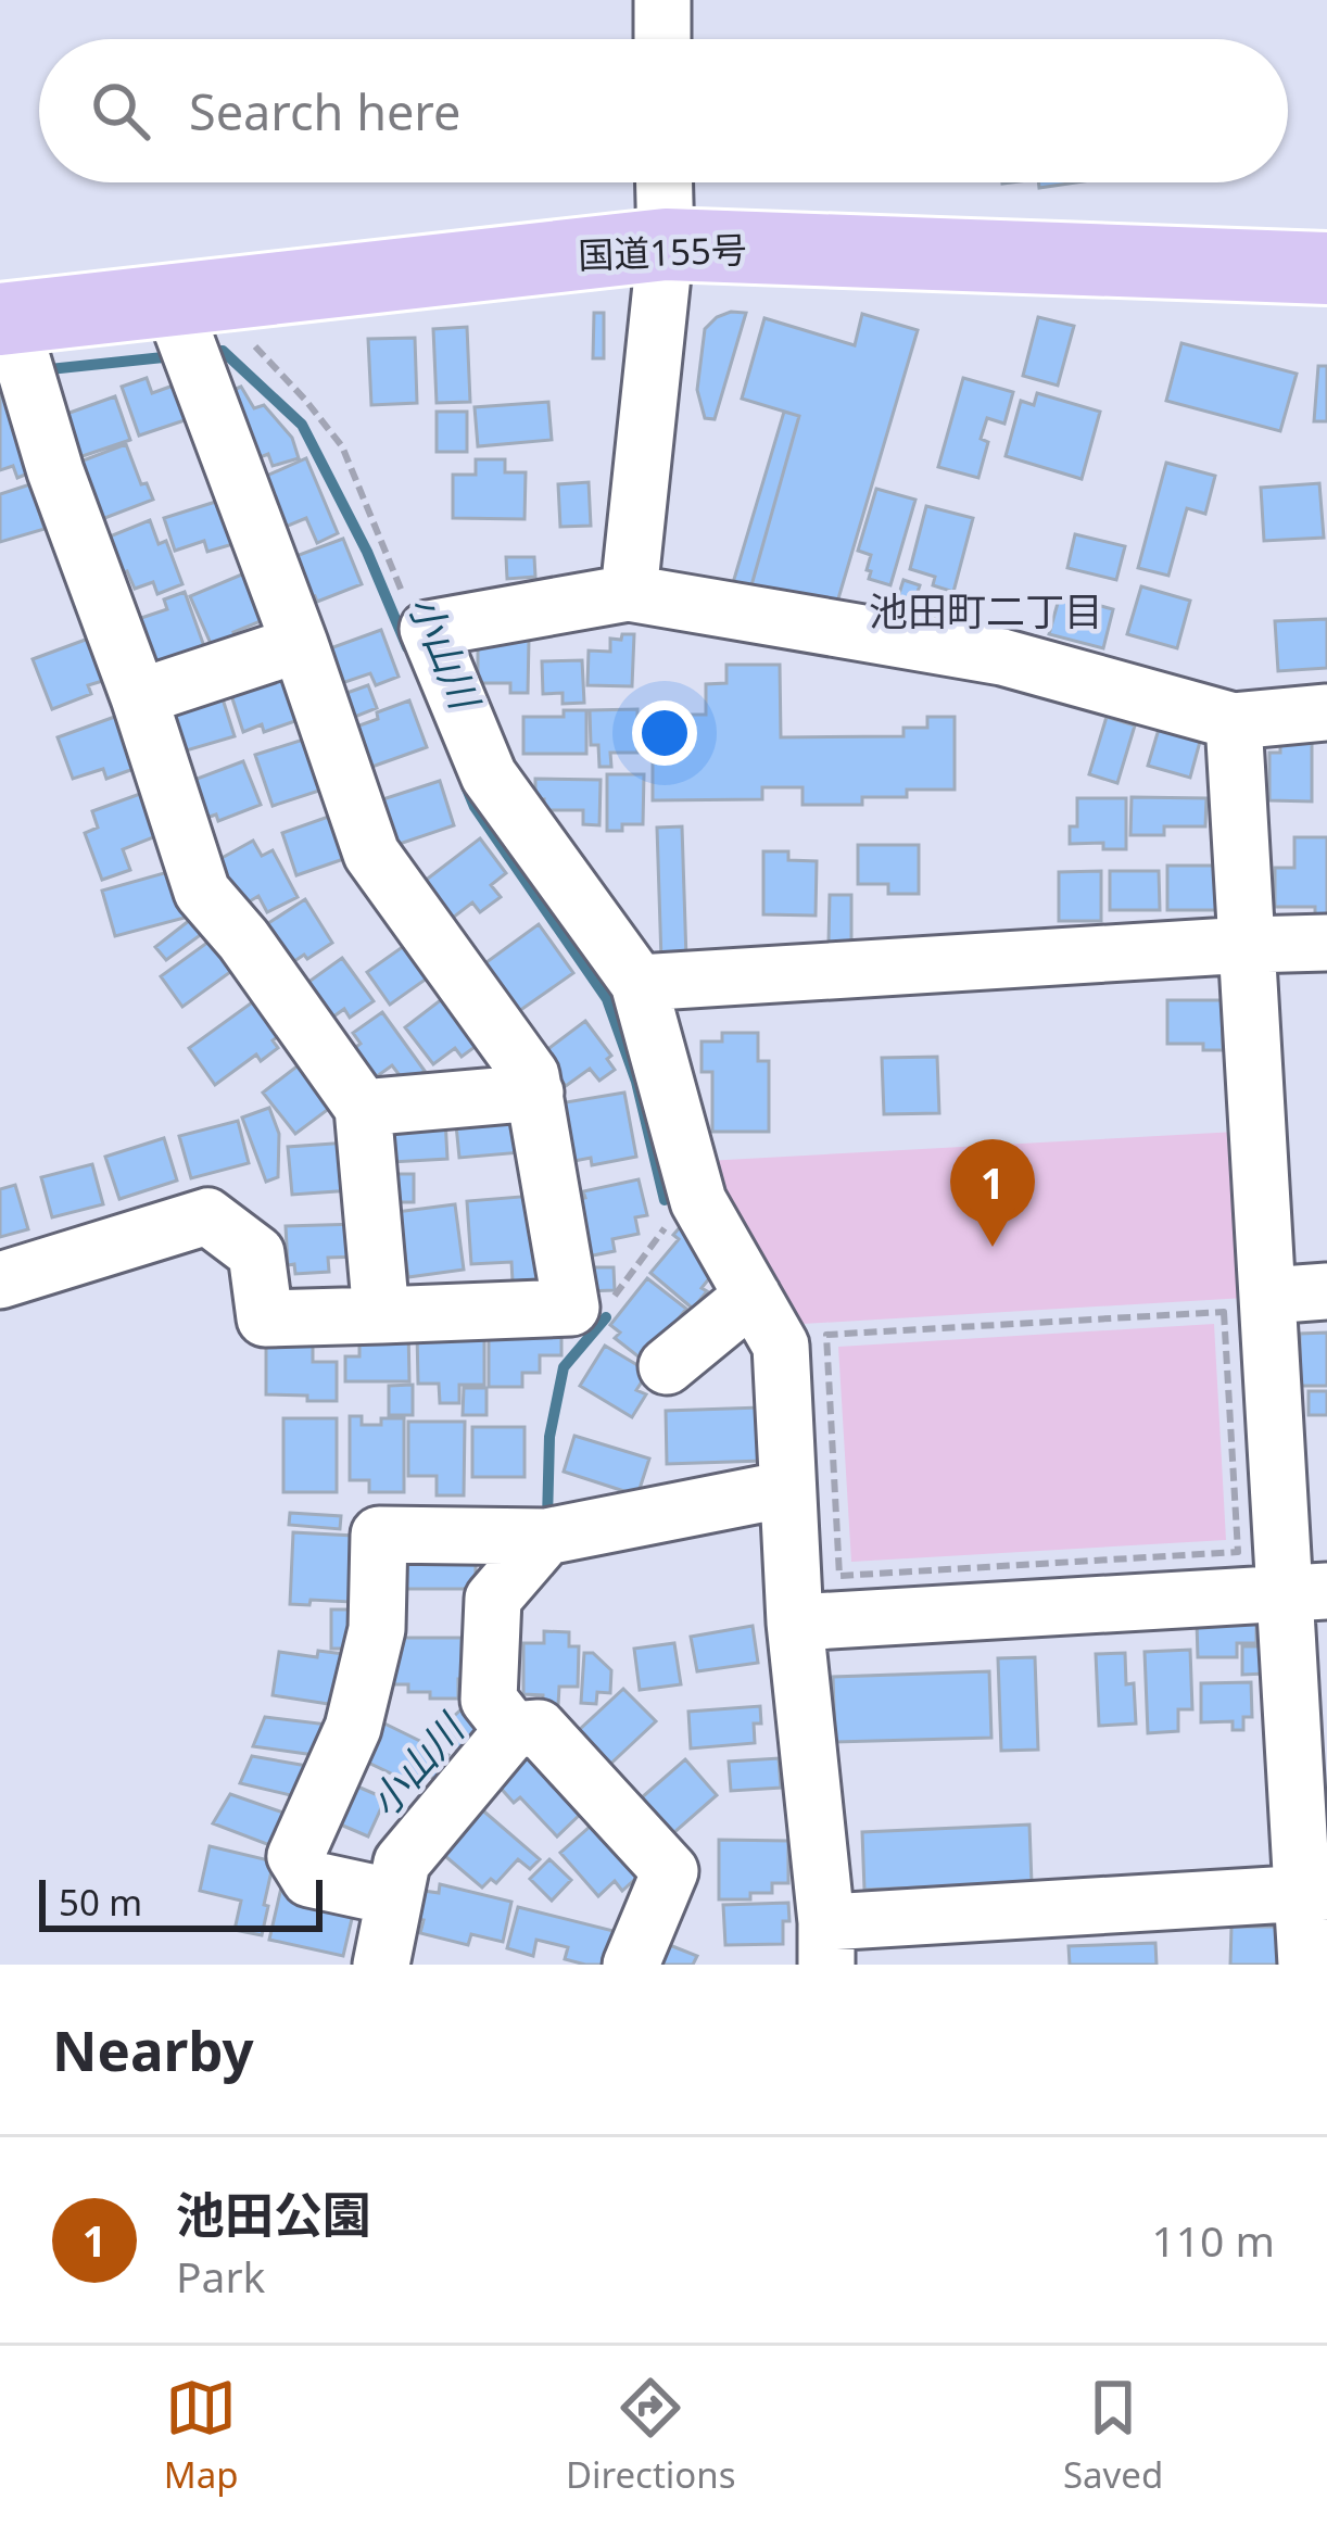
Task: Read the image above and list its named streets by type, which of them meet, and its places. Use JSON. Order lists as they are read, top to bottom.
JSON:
{
  "streets": {
    "highway": ["国道155号"]
  },
  "districts": ["池田町二丁目"],
  "water": ["小山川"],
  "scale_bar": "50 m",
  "page": {
    "search": "Search here",
    "pins": "1",
    "scale": "50 m",
    "heading": "Nearby",
    "list": [
      {
        "mark": "1",
        "name": "池田公園",
        "note": "Park",
        "value": "110 m"
      }
    ],
    "nav": ["Map", "Directions", "Saved"]
  }
}
